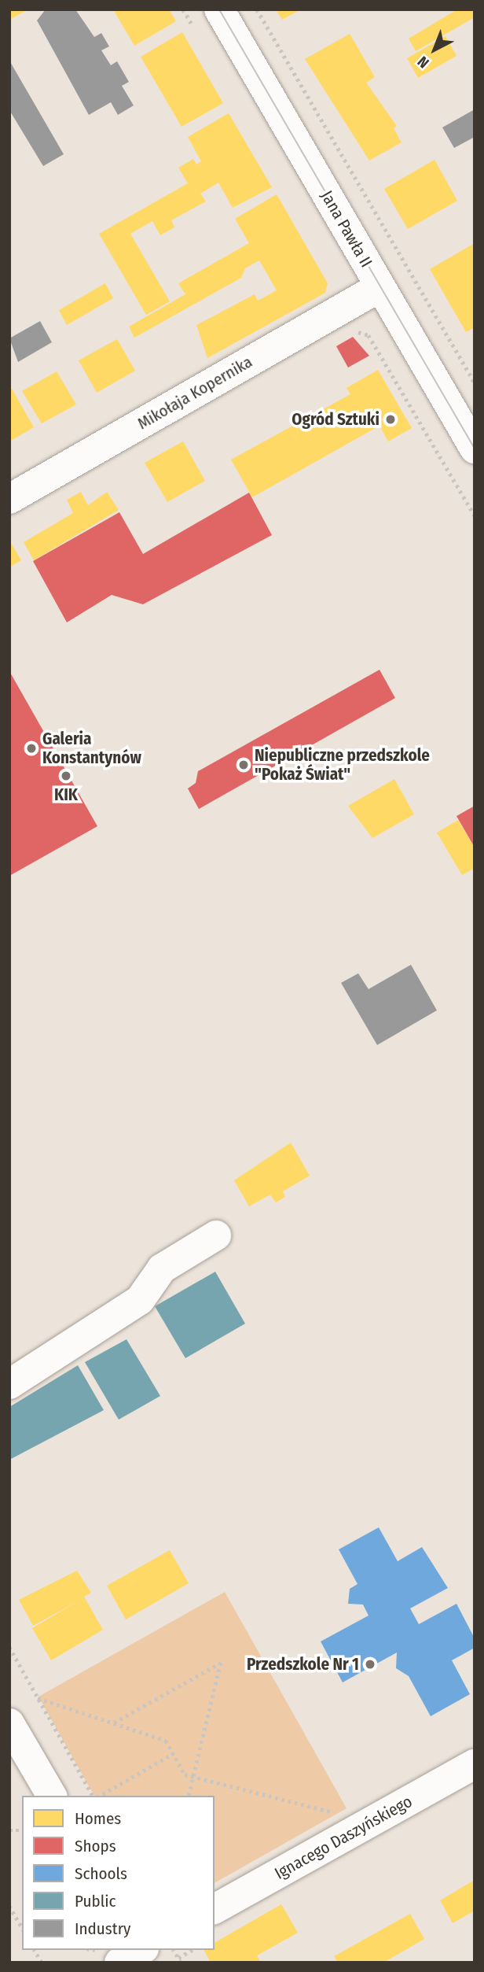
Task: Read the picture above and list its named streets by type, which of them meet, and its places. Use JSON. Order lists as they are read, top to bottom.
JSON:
{
  "streets": {
    "street": ["Jana Pawła II", "Mikołaja Kopernika", "Ignacego Daszyńskiego"]
  },
  "crossings": [
    ["Jana Pawła II", "Mikołaja Kopernika"]
  ],
  "places": [
    "Ogród Sztuki",
    "Galeria Konstantynów",
    "Niepubliczne przedszkole \"Pokaż Świat\"",
    "KIK",
    "Przedszkole Nr 1"
  ],
  "legend": [
    "Homes",
    "Shops",
    "Schools",
    "Public",
    "Industry"
  ],
  "north": "bottom left"
}
